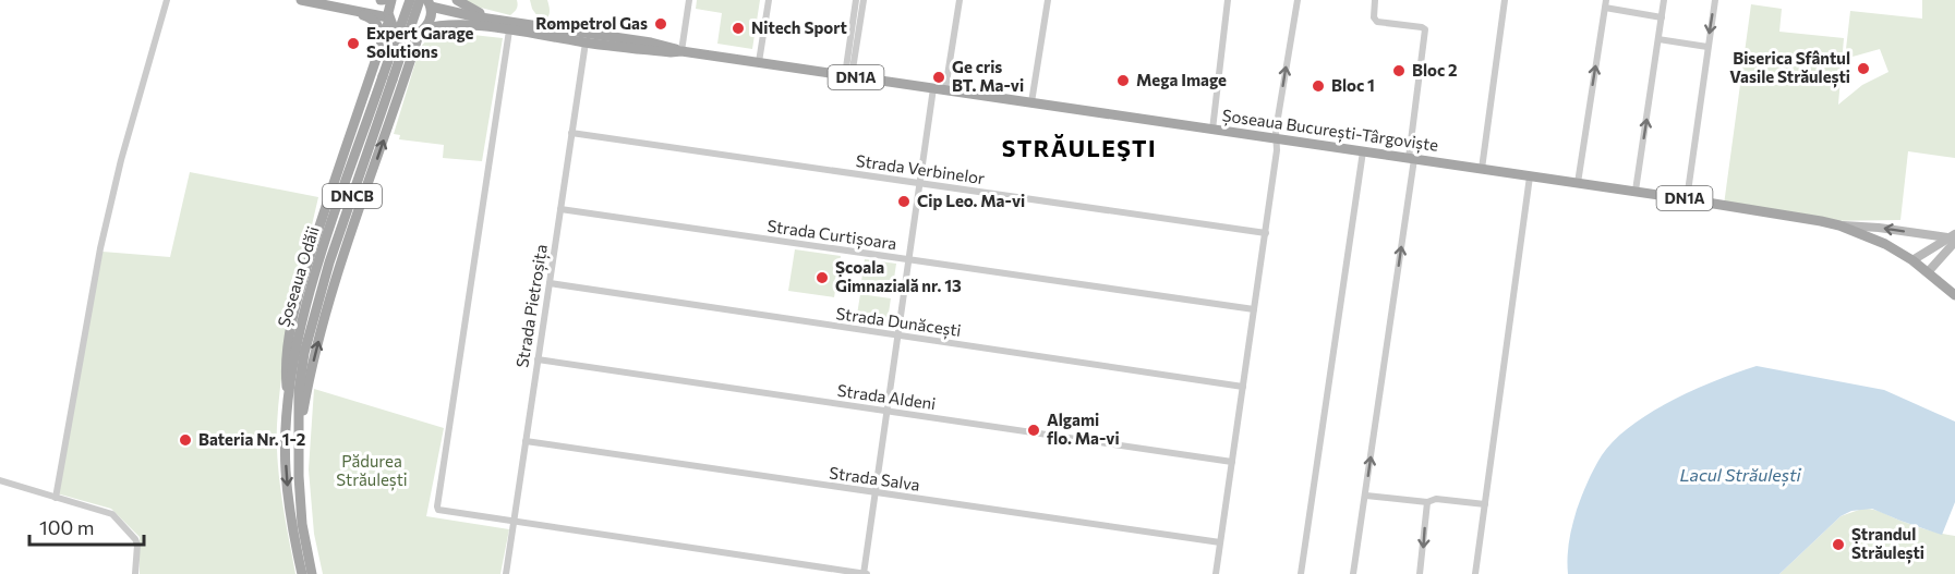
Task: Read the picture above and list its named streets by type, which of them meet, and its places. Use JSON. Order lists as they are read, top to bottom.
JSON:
{
  "streets": {
    "main road": [
      "DN1A",
      "Șoseaua București-Târgoviște",
      "DNCB",
      "Șoseaua Odăii"
    ],
    "street": [
      "Strada Verbinelor",
      "Strada Curtișoara",
      "Strada Pietroșița",
      "Strada Dunăcești",
      "Strada Aldeni",
      "Strada Salva"
    ]
  },
  "crossings": [
    ["DN1A", "Șoseaua București-Târgoviște"],
    ["Șoseaua București-Târgoviște", "Șoseaua Odăii"],
    ["Șoseaua București-Târgoviște", "Strada Pietroșița"],
    ["Strada Verbinelor", "Strada Pietroșița"],
    ["Strada Curtișoara", "Strada Pietroșița"],
    ["Strada Pietroșița", "Strada Dunăcești"],
    ["Strada Pietroșița", "Strada Aldeni"],
    ["Strada Pietroșița", "Strada Salva"]
  ],
  "districts": ["STRĂULEŞTI"],
  "water": ["Lacul Străulești"],
  "parks": ["Pădurea Străulești"],
  "places": [
    "Rompetrol Gas",
    "Nitech Sport",
    "Expert Garage Solutions",
    "Biserica Sfântul Vasile Străulești",
    "Bloc 2",
    "Ge cris BT. Ma-vi",
    "Mega Image",
    "Bloc 1",
    "Cip Leo. Ma-vi",
    "Școala Gimnazială nr. 13",
    "Algami flo. Ma-vi",
    "Bateria Nr. 1-2",
    "Ștrandul Străulești"
  ],
  "scale_bar": "100 m"
}
